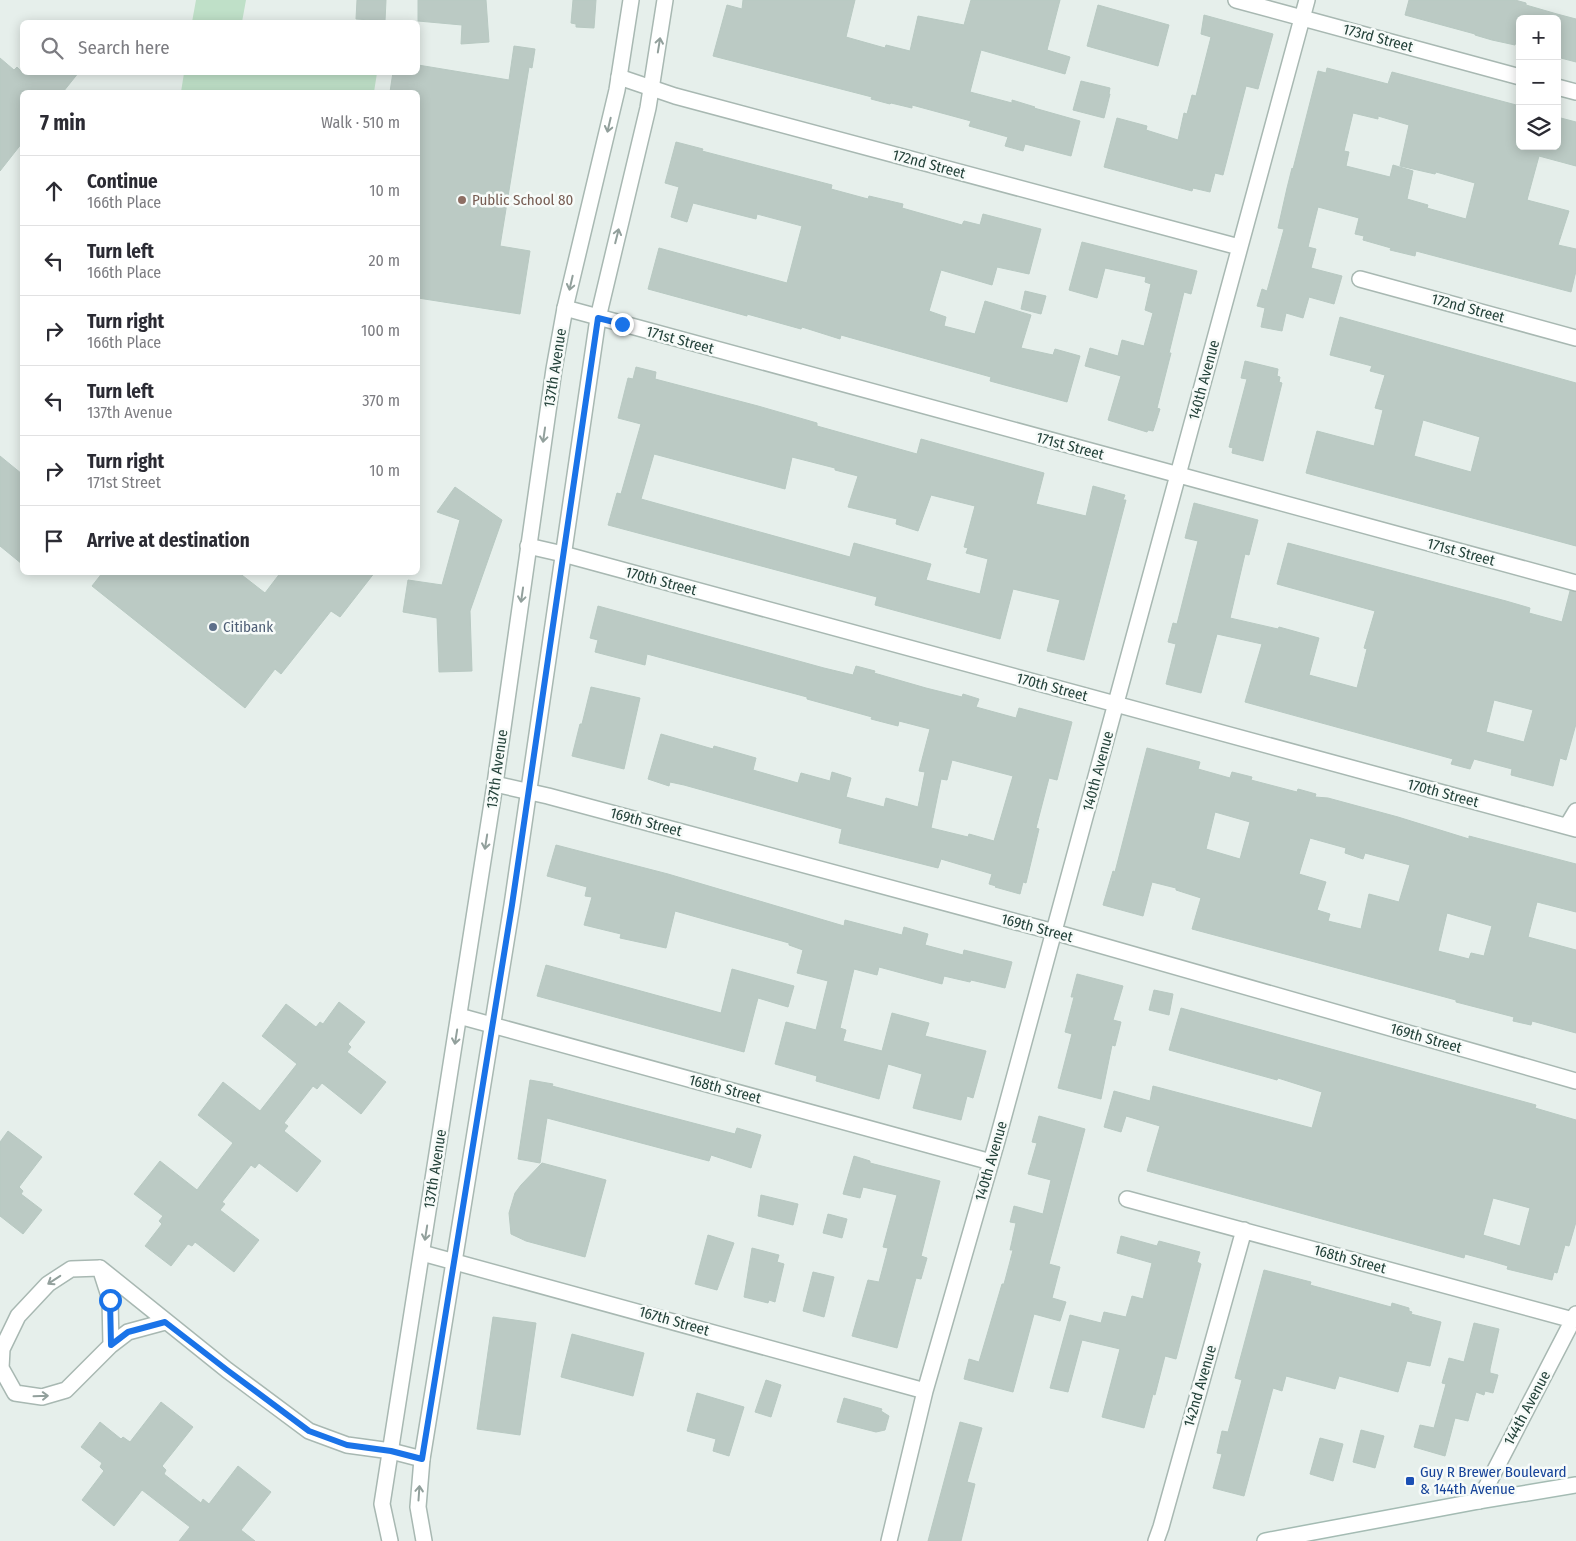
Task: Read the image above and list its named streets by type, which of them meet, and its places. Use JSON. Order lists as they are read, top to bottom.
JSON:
{
  "streets": {
    "street": [
      "173rd Street",
      "172nd Street",
      "171st Street",
      "137th Avenue",
      "140th Avenue",
      "170th Street",
      "169th Street",
      "168th Street",
      "167th Street",
      "142nd Avenue",
      "144th Avenue"
    ]
  },
  "crossings": [
    ["173rd Street", "140th Avenue"],
    ["172nd Street", "137th Avenue"],
    ["172nd Street", "140th Avenue"],
    ["171st Street", "137th Avenue"],
    ["171st Street", "140th Avenue"],
    ["137th Avenue", "170th Street"],
    ["137th Avenue", "169th Street"],
    ["137th Avenue", "168th Street"],
    ["137th Avenue", "167th Street"],
    ["140th Avenue", "170th Street"],
    ["140th Avenue", "169th Street"],
    ["140th Avenue", "168th Street"],
    ["140th Avenue", "167th Street"],
    ["168th Street", "142nd Avenue"],
    ["168th Street", "144th Avenue"]
  ],
  "places": {
    "other": ["Public School 80", "Citibank"],
    "transit": ["Guy R Brewer Boulevard & 144th Avenue"]
  },
  "page": {
    "map_buttons": ["+", "−"],
    "search": "Search here",
    "heading": ["7 min", "Walk · 510 m"],
    "list": [
      ["Continue", "166th Place", "10 m"],
      ["Turn left", "166th Place", "20 m"],
      ["Turn right", "166th Place", "100 m"],
      ["Turn left", "137th Avenue", "370 m"],
      ["Turn right", "171st Street", "10 m"],
      "Arrive at destination"
    ]
  }
}
